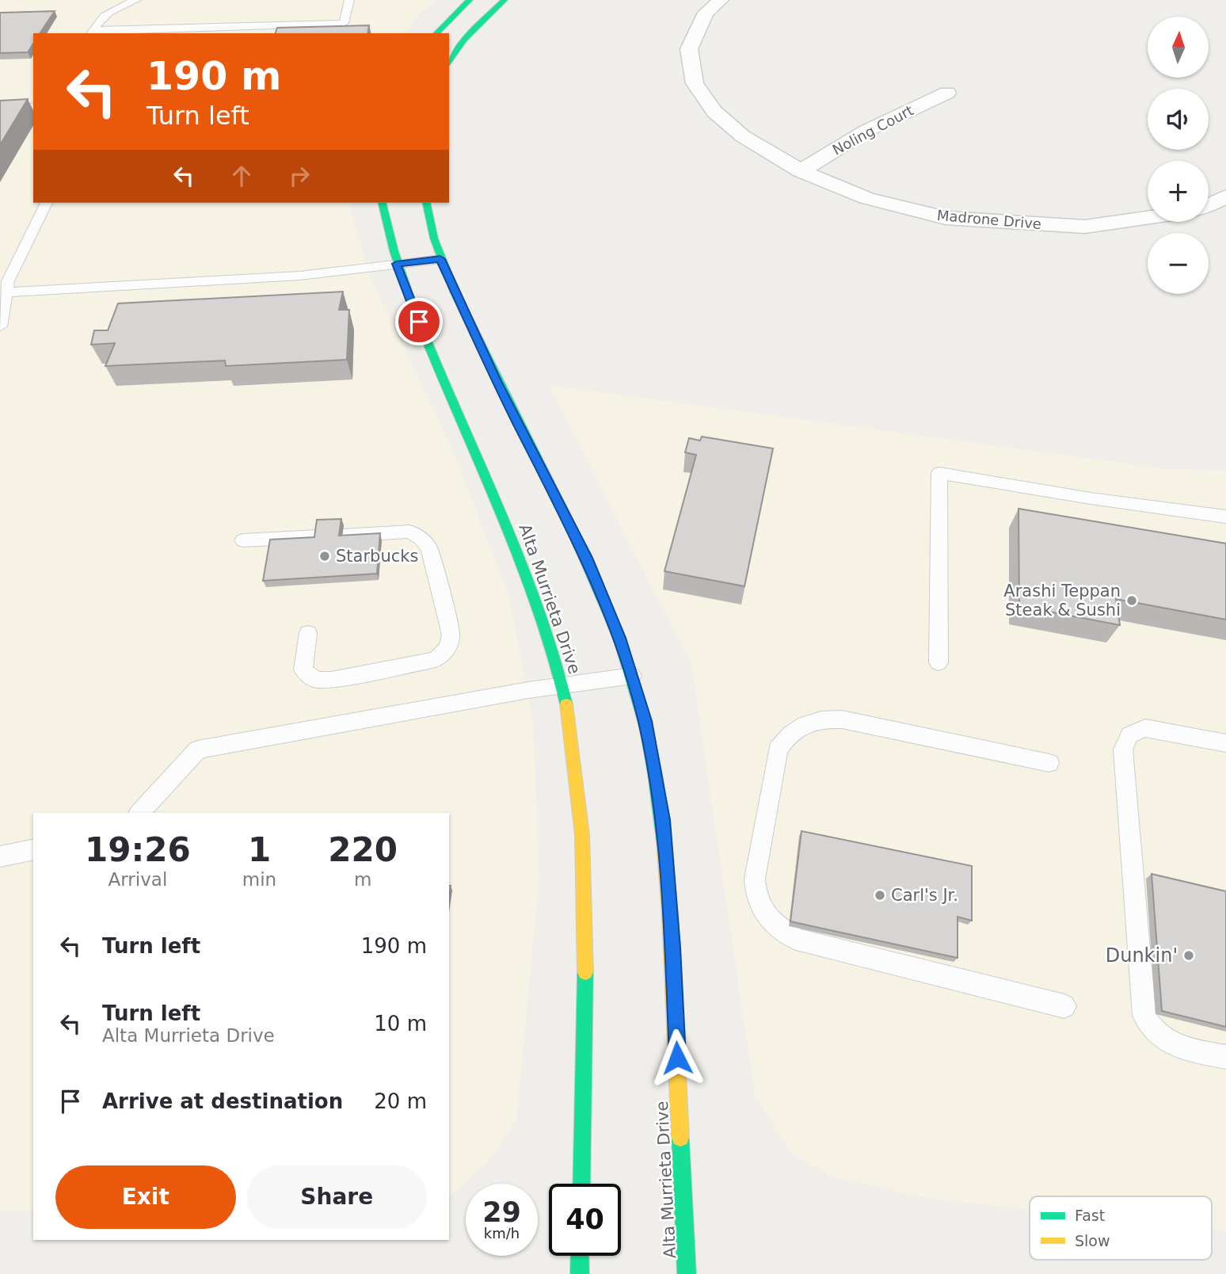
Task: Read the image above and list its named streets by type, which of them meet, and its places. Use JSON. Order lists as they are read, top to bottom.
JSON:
{
  "streets": {
    "street": ["Noling Court", "Madrone Drive", "Alta Murrieta Drive"]
  },
  "crossings": [
    ["Noling Court", "Madrone Drive"]
  ],
  "places": [
    "Starbucks",
    "Arashi Teppan Steak & Sushi",
    "Carl's Jr.",
    "Dunkin'"
  ],
  "legend": ["Fast", "Slow"],
  "north": "top",
  "page": {
    "map_buttons": ["+", "−"],
    "turn": ["190 m", "Turn left"],
    "eta": [
      "19:26",
      "Arrival",
      "1",
      "min",
      "220",
      "m"
    ],
    "list": [
      {
        "name": "Turn left",
        "value": "190 m"
      },
      {
        "name": "Turn left",
        "note": "Alta Murrieta Drive",
        "value": "10 m"
      },
      {
        "name": "Arrive at destination",
        "value": "20 m"
      }
    ],
    "buttons": ["Exit", "Share"],
    "speed": "29 km/h",
    "limit": "40"
  }
}
